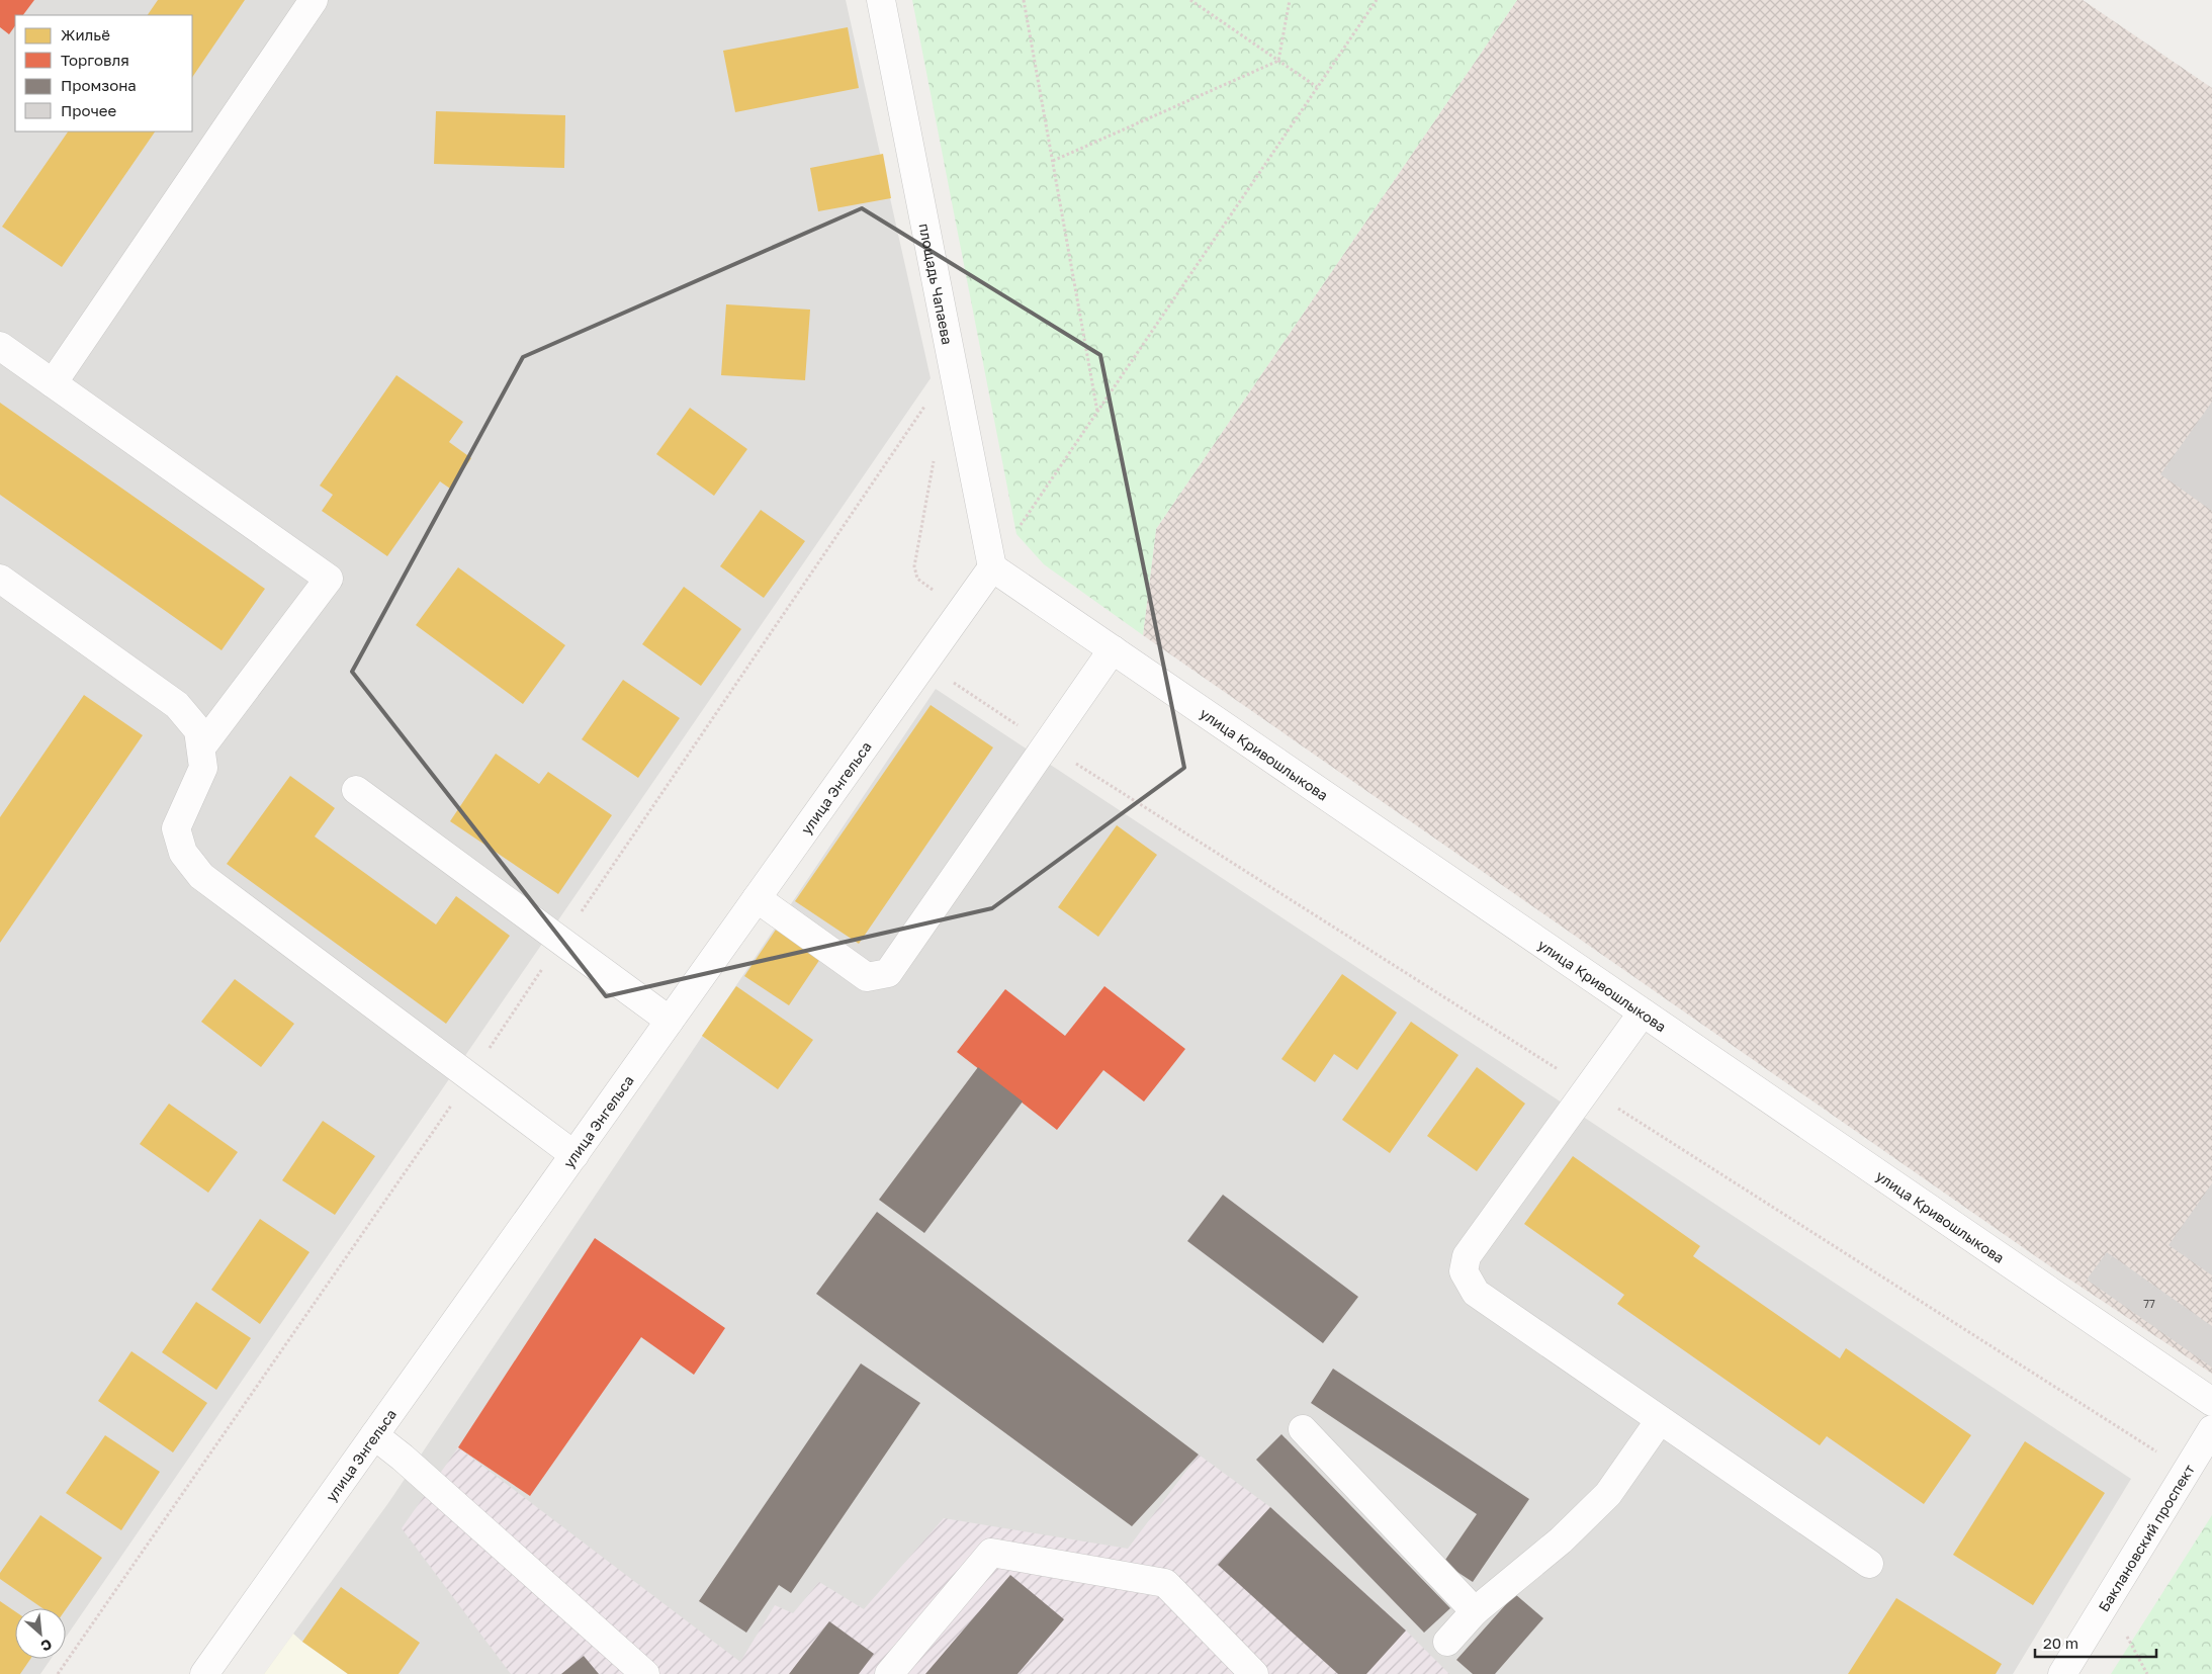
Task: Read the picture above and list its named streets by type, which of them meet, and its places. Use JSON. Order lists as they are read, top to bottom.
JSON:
{
  "streets": {
    "street": [
      "площадь Чапаева",
      "улица Кривошлыкова",
      "улица Энгельса",
      "Баклановский проспект"
    ]
  },
  "crossings": [
    ["площадь Чапаева", "улица Кривошлыкова"],
    ["площадь Чапаева", "улица Энгельса"],
    ["улица Кривошлыкова", "улица Энгельса"]
  ],
  "house_numbers": ["77"],
  "legend": [
    "Жильё",
    "Торговля",
    "Промзона",
    "Прочее"
  ],
  "scale_bar": "20 m",
  "north": "bottom right"
}
